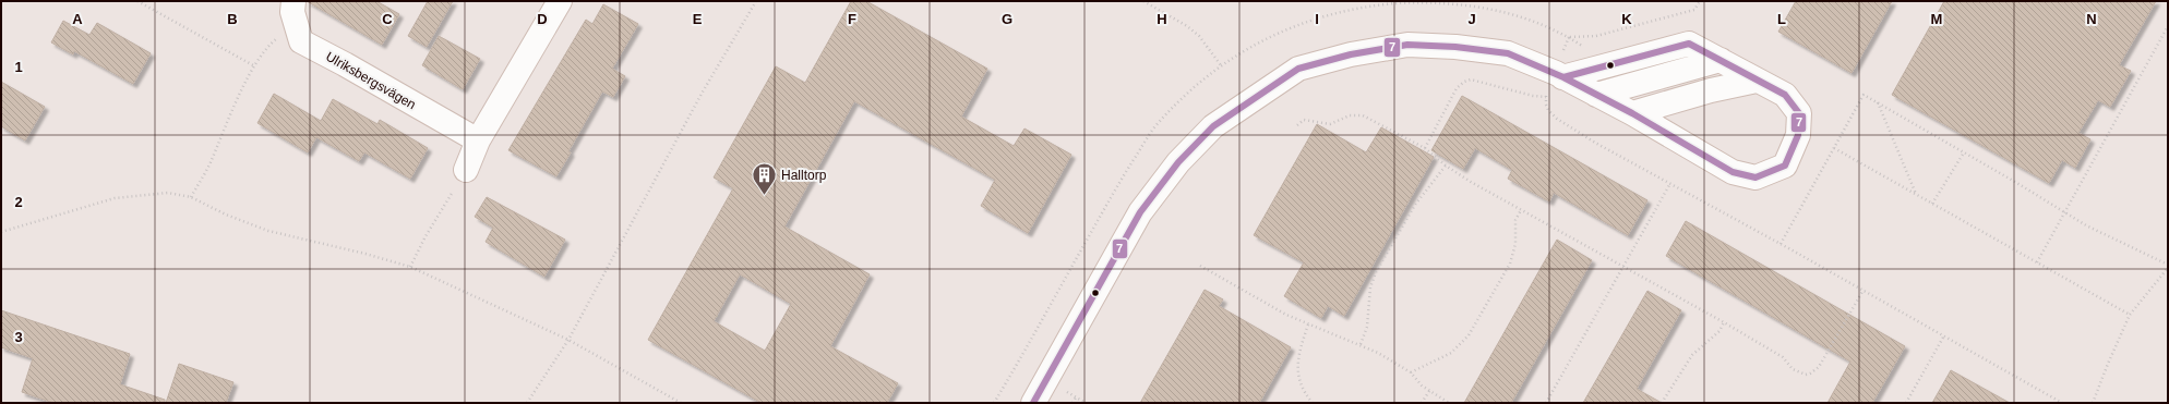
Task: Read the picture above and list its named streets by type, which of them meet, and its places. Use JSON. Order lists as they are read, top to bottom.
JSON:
{
  "streets": {
    "street": ["Ulriksbergsvägen"]
  },
  "places": {
    "building": ["Halltorp"]
  },
  "lines": ["transit line 7"],
  "grid": {
    "columns": [
      "A",
      "B",
      "C",
      "D",
      "E",
      "F",
      "G",
      "H",
      "I",
      "J",
      "K",
      "L",
      "M",
      "N"
    ],
    "rows": ["1", "2", "3"]
  }
}
